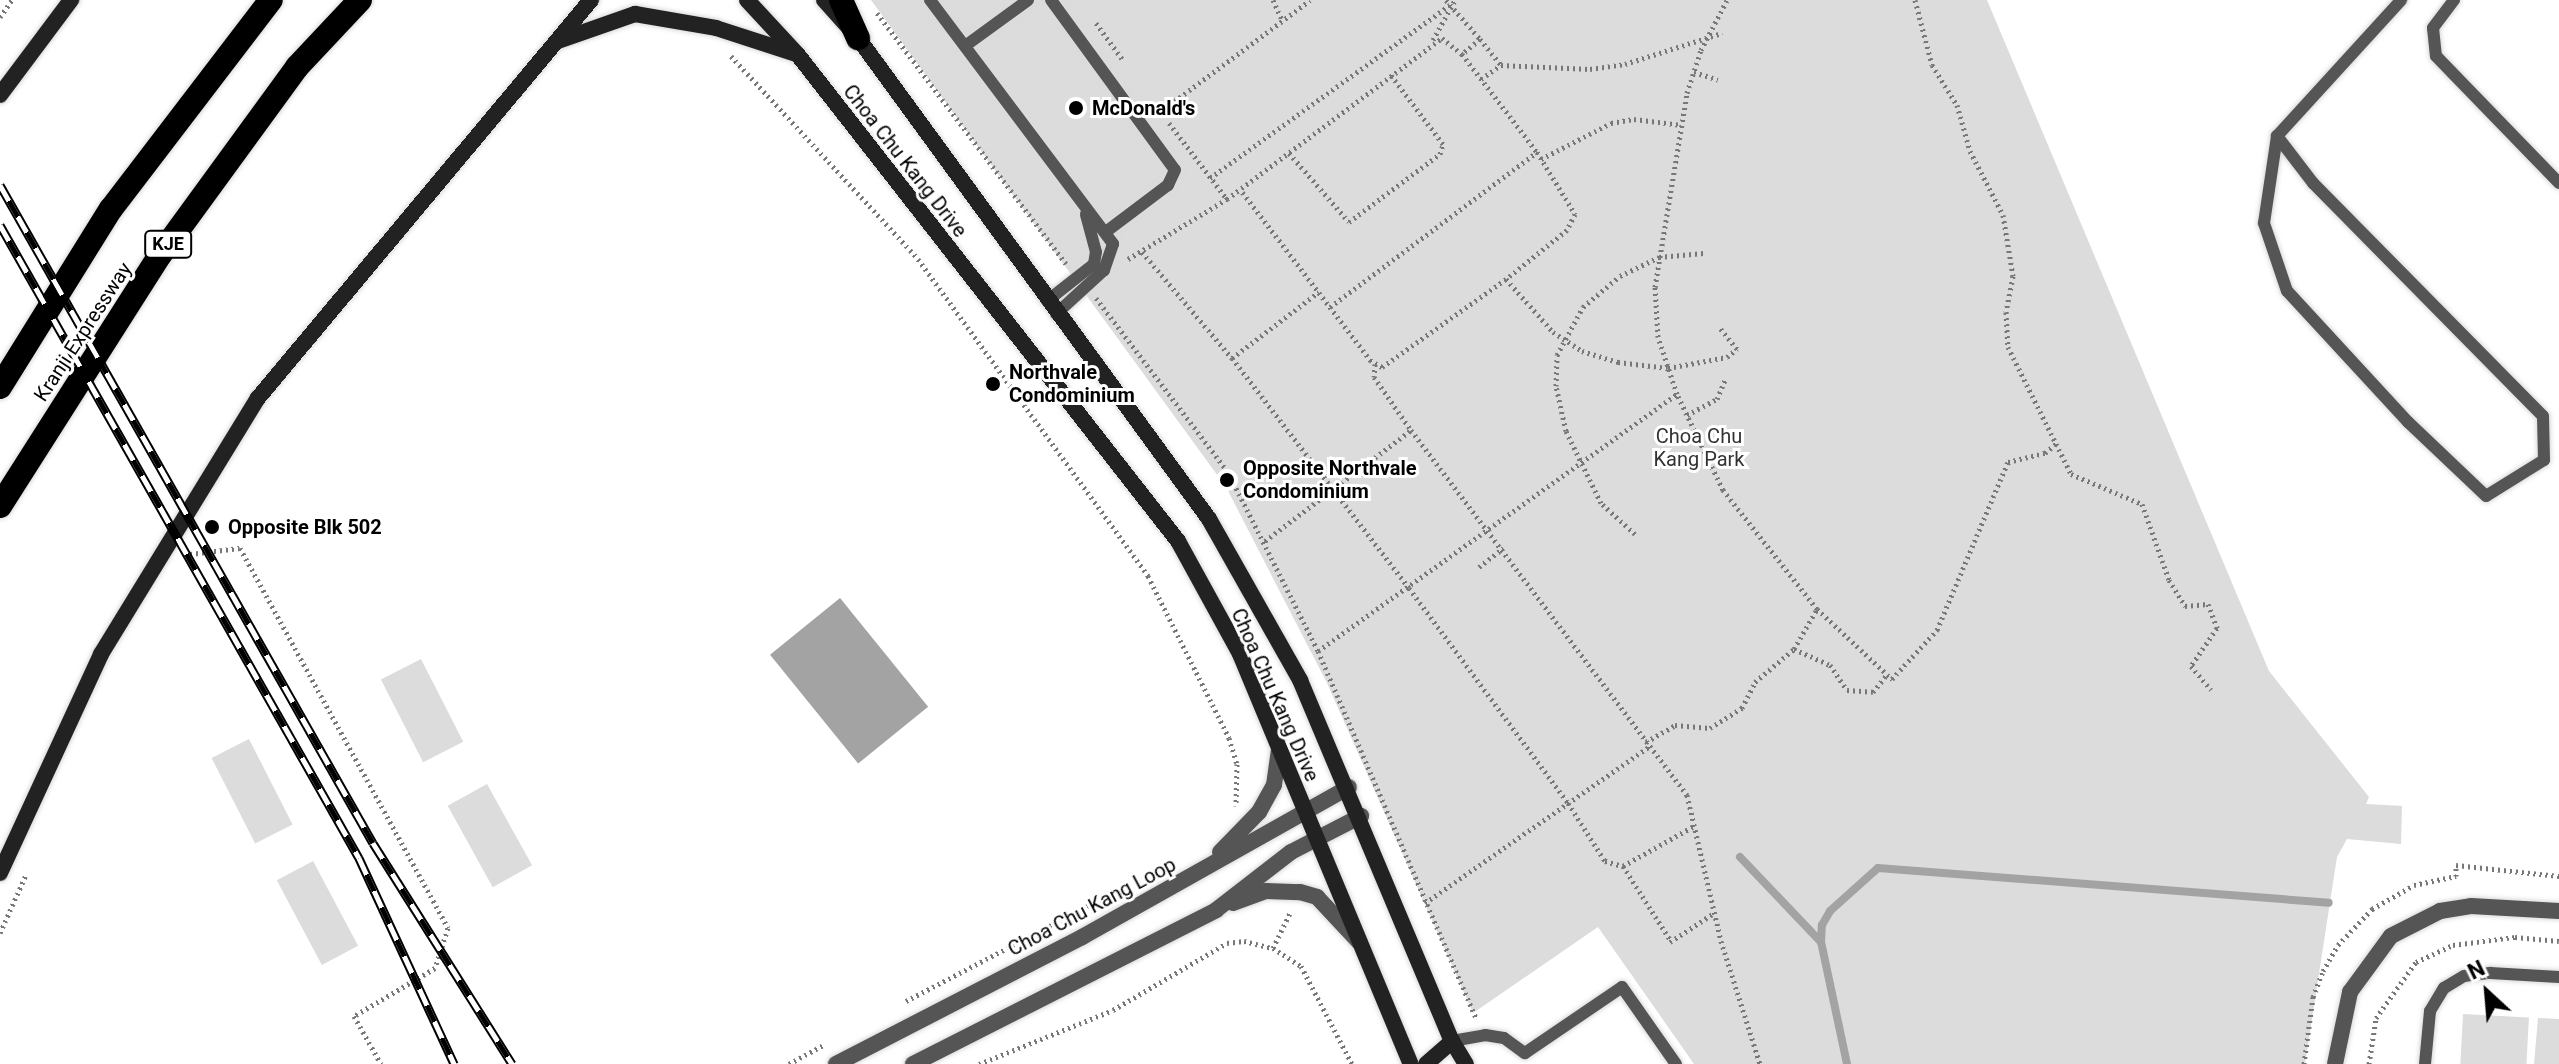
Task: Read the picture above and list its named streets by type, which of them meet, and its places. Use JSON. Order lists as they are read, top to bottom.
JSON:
{
  "streets": {
    "highway": ["KJE", "Kranji Expressway"],
    "main road": ["Choa Chu Kang Drive"],
    "street": ["Choa Chu Kang Loop"]
  },
  "crossings": [
    ["Choa Chu Kang Drive", "Choa Chu Kang Loop"]
  ],
  "parks": ["Choa Chu Kang Park"],
  "places": [
    "McDonald's",
    "Northvale Condominium",
    "Opposite Northvale Condominium",
    "Opposite Blk 502"
  ],
  "north": "top left"
}
